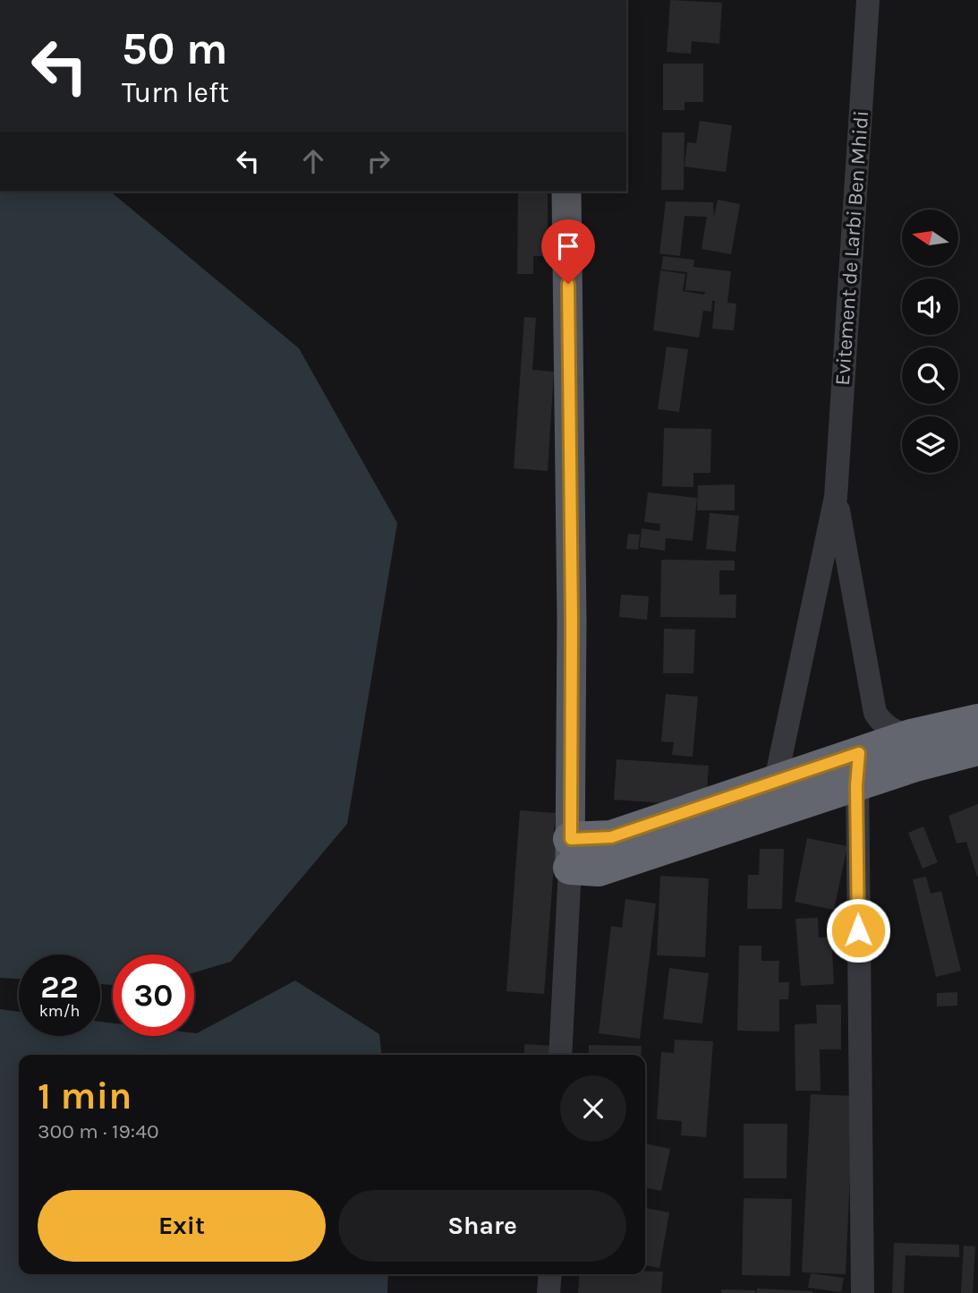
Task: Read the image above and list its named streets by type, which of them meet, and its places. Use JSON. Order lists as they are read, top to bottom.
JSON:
{
  "streets": {
    "street": ["Evitement de Larbi Ben Mhidi"]
  },
  "north": "left",
  "page": {
    "turn": ["50 m", "Turn left"],
    "speed": "22 km/h",
    "limit": "30",
    "heading": ["1 min", "300 m · 19:40"],
    "buttons": ["Exit", "Share"]
  }
}
